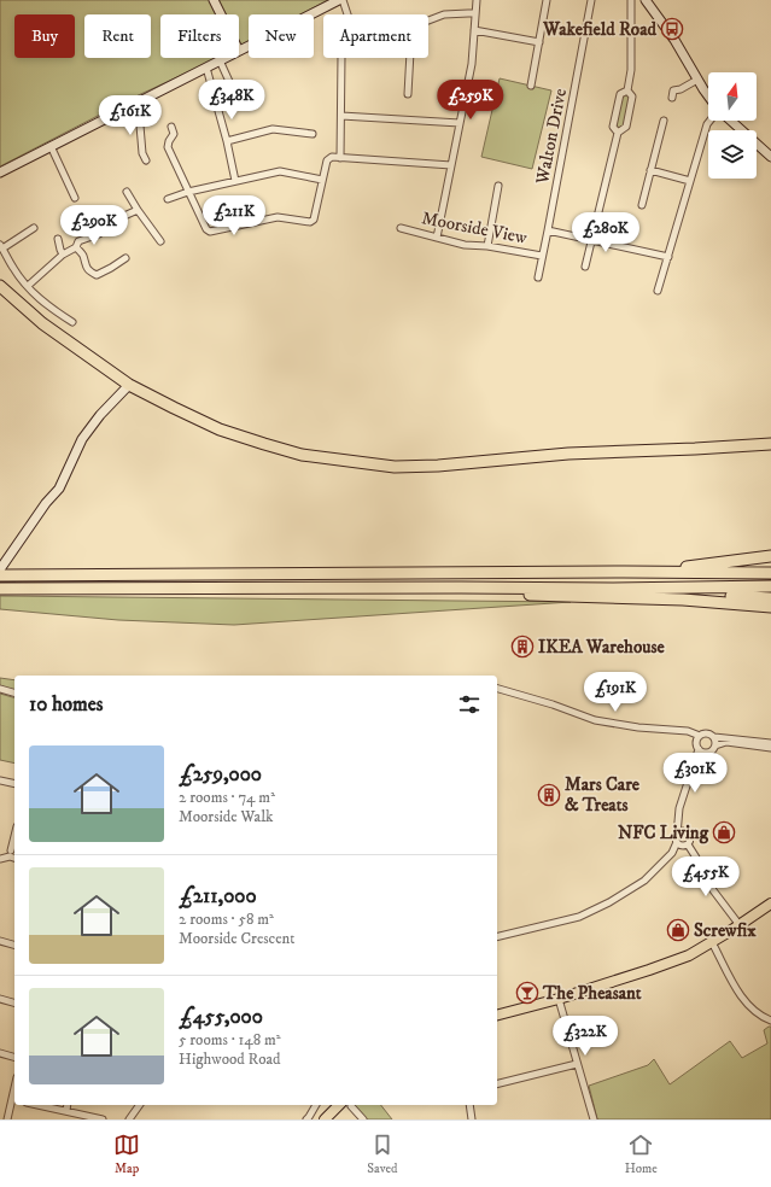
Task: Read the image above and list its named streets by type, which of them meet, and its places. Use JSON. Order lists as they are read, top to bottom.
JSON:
{
  "streets": {
    "street": ["Walton Drive", "Moorside View"]
  },
  "crossings": [
    ["Walton Drive", "Moorside View"]
  ],
  "places": {
    "bus stop": ["Wakefield Road"],
    "building": ["IKEA Warehouse", "Mars Care & Treats"],
    "shop": ["NFC Living", "Screwfix"],
    "bar": ["The Pheasant"]
  },
  "north": "top",
  "page": {
    "chip": [
      "Buy",
      "Rent",
      "Filters",
      "New",
      "Apartment"
    ],
    "price": [
      "£348K",
      "£259K",
      "£161K",
      "£211K",
      "£290K",
      "£280K",
      "£191K",
      "£301K",
      "£455K",
      "£322K"
    ],
    "heading": "10 homes",
    "list": [
      {
        "name": "£259,000",
        "note": "2 rooms · 74 m² · Moorside Walk"
      },
      {
        "name": "£211,000",
        "note": "2 rooms · 58 m² · Moorside Crescent"
      },
      {
        "name": "£455,000",
        "note": "5 rooms · 148 m² · Highwood Road"
      }
    ],
    "tabs": ["Map", "Saved", "Home"]
  }
}
